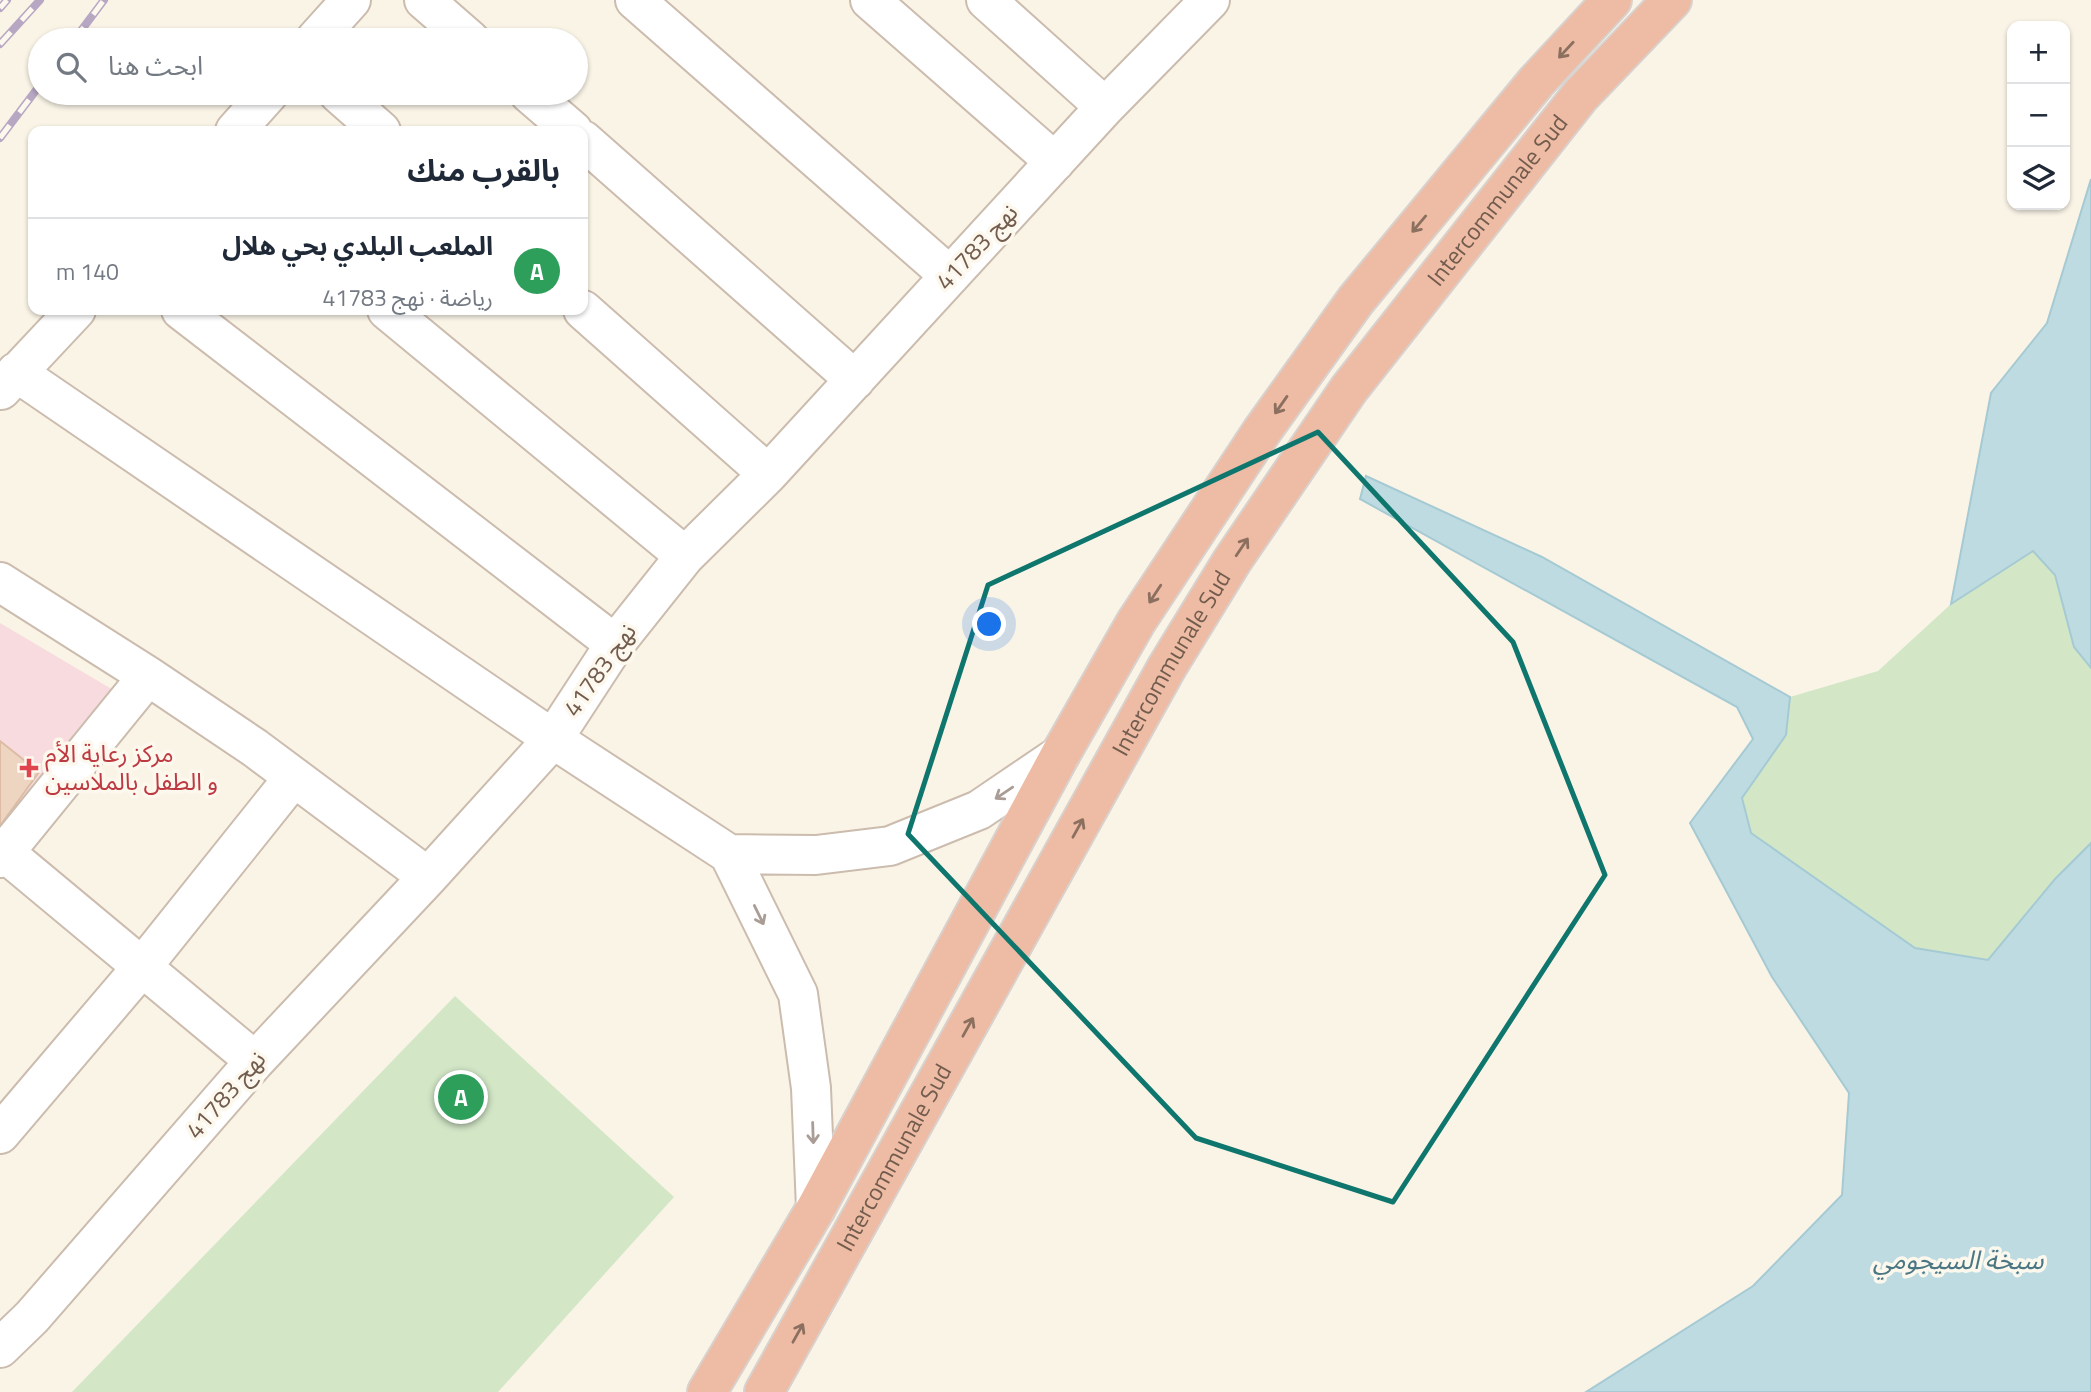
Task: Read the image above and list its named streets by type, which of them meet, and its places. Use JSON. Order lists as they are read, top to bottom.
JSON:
{
  "streets": {
    "highway": ["Intercommunale Sud"],
    "street": ["نهج 41783"]
  },
  "water": ["سبخة السيجومي"],
  "places": {
    "health": ["مركز رعاية الأم و الطفل بالملاسين"]
  },
  "page": {
    "map_buttons": ["+", "−"],
    "search": "ابحث هنا",
    "heading": "بالقرب منك",
    "list": [
      {
        "mark": "A",
        "name": "الملعب البلدي بحي هلال",
        "note": "رياضة · نهج 41783",
        "value": "140 m"
      }
    ],
    "pins": "A"
  }
}
